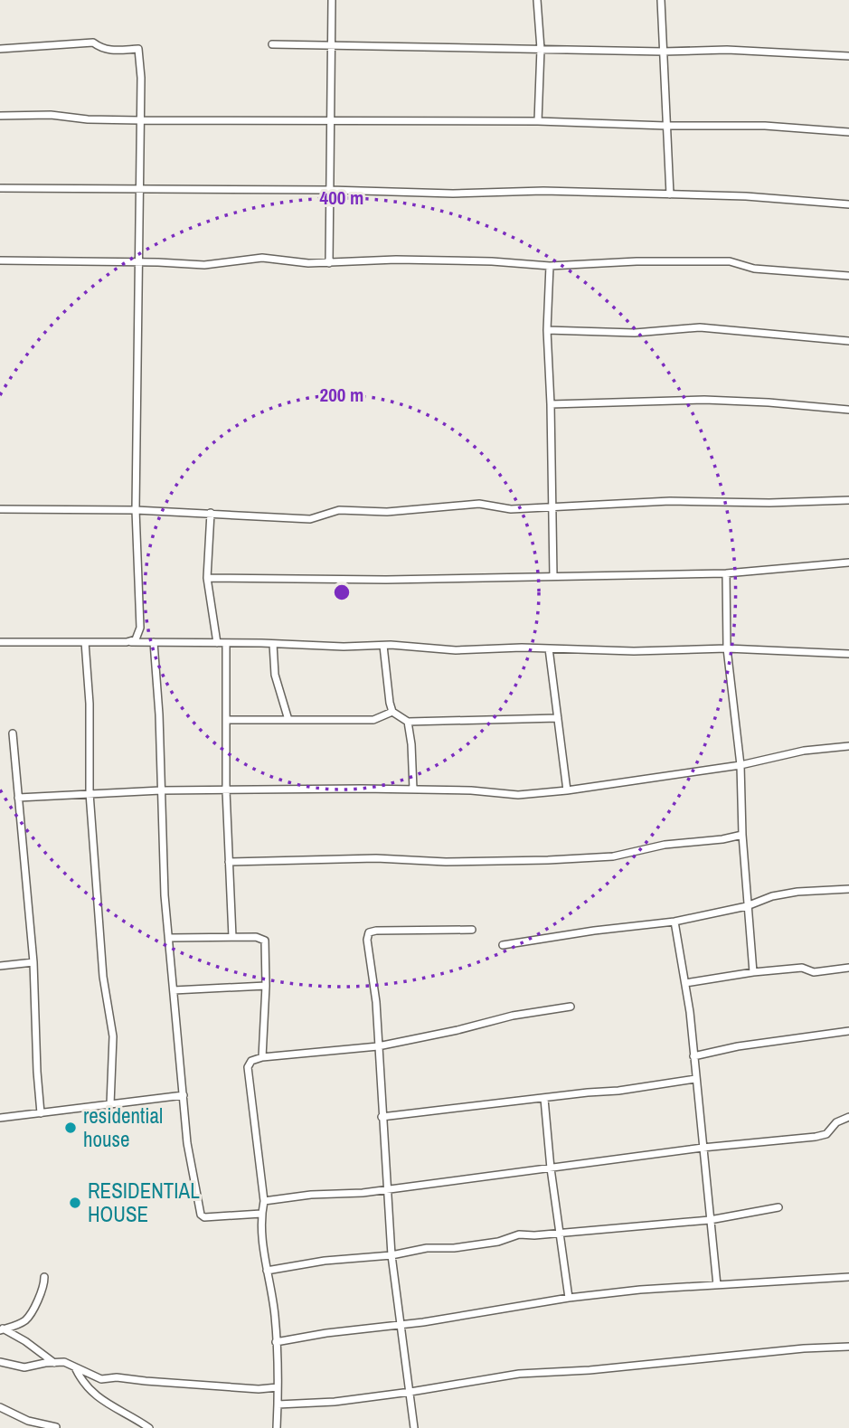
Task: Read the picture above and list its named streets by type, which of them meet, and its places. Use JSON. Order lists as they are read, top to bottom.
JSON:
{
  "places": ["residential house", "RESIDENTIAL HOUSE"],
  "rings": ["400 m", "200 m"]
}
